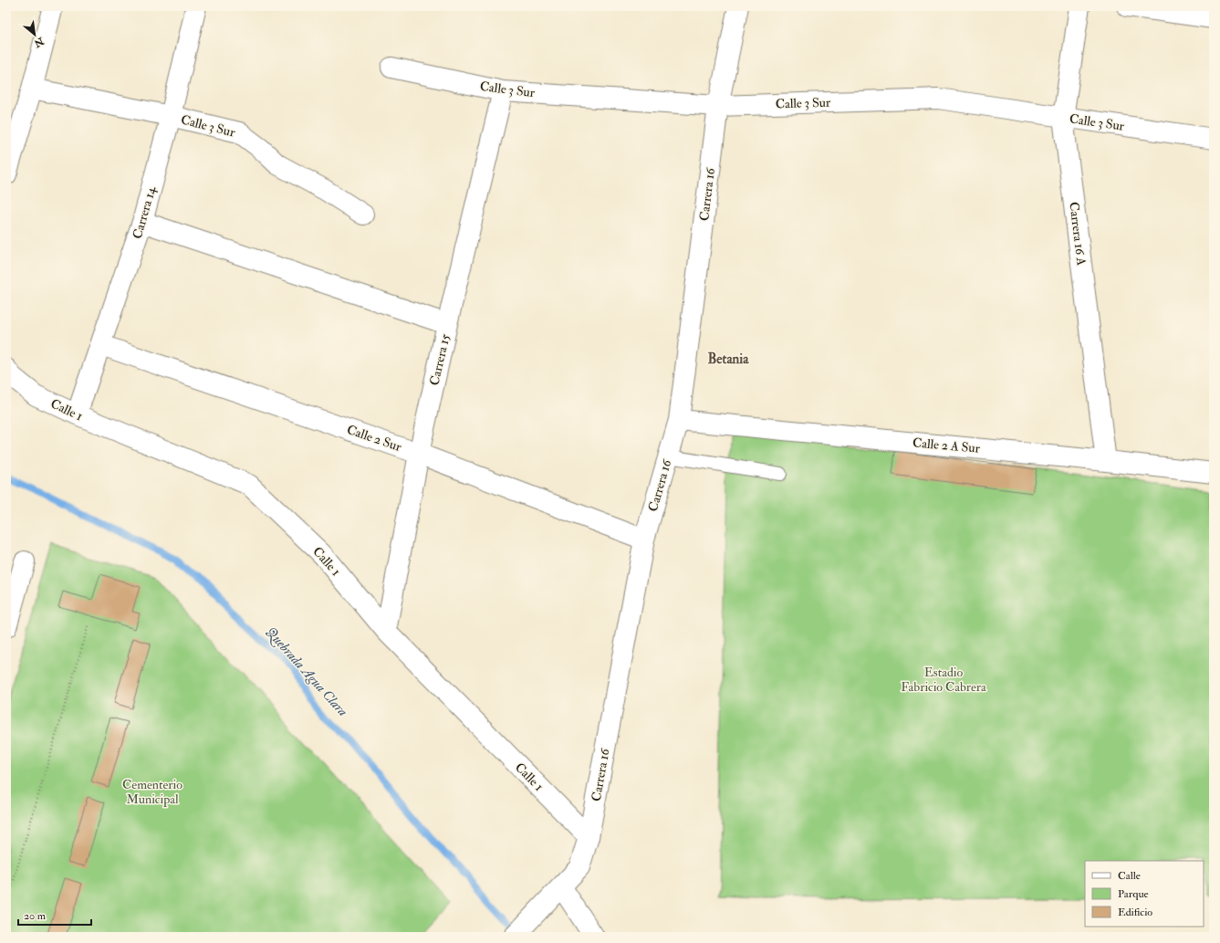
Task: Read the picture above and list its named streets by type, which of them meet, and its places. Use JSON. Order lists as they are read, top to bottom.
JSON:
{
  "streets": {
    "street": [
      "Calle 3 Sur",
      "Carrera 16",
      "Carrera 14",
      "Carrera 16 A",
      "Carrera 15",
      "Calle 1",
      "Calle 2 Sur",
      "Calle 2 A Sur"
    ]
  },
  "crossings": [
    ["Calle 3 Sur", "Carrera 16"],
    ["Calle 3 Sur", "Carrera 14"],
    ["Calle 3 Sur", "Carrera 16 A"],
    ["Calle 3 Sur", "Carrera 15"],
    ["Carrera 16", "Calle 1"],
    ["Carrera 16", "Calle 2 Sur"],
    ["Carrera 16", "Calle 2 A Sur"],
    ["Carrera 14", "Calle 1"],
    ["Carrera 14", "Calle 2 Sur"],
    ["Carrera 16 A", "Calle 2 A Sur"],
    ["Carrera 15", "Calle 1"],
    ["Carrera 15", "Calle 2 Sur"]
  ],
  "districts": ["Betania"],
  "water": ["Quebrada Agua Clara"],
  "parks": ["Estadio Fabricio Cabrera", "Cementerio Municipal"],
  "legend": ["Calle", "Parque", "Edificio"],
  "scale_bar": "20 m",
  "north": "bottom right"
}
